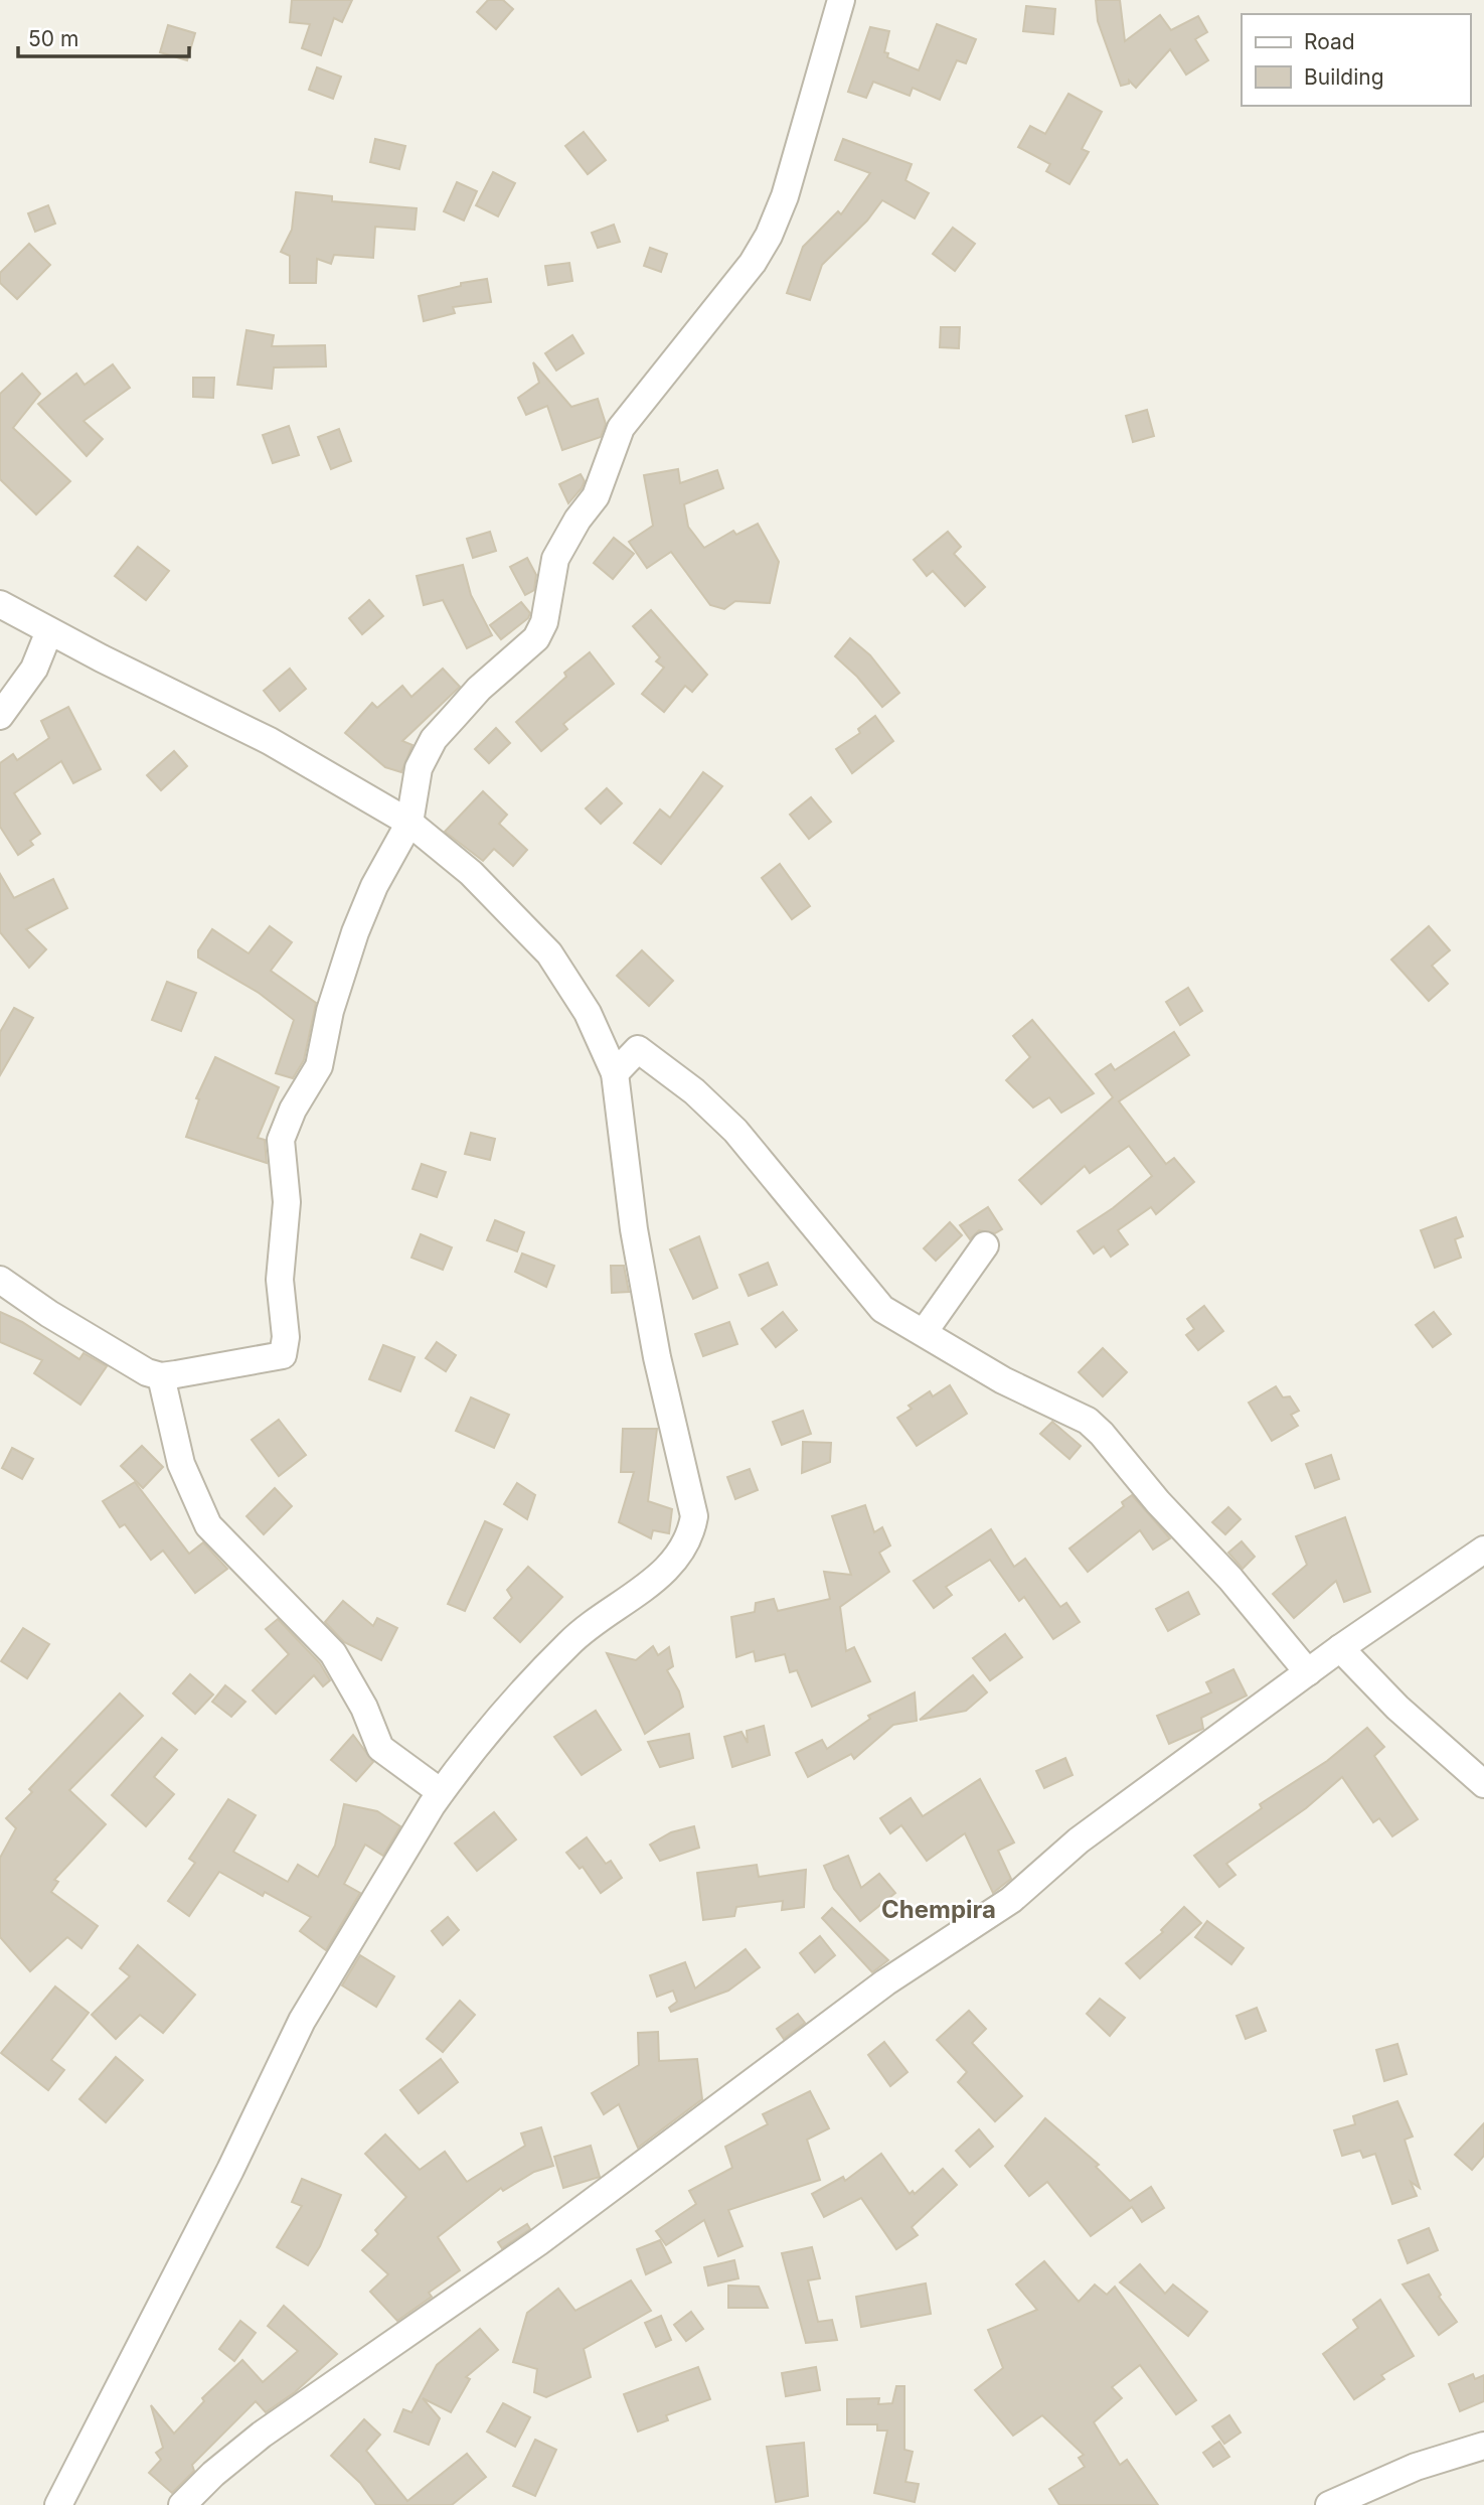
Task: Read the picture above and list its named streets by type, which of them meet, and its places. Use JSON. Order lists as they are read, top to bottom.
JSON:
{
  "districts": ["Chempira"],
  "legend": ["Road", "Building"],
  "scale_bar": "50 m"
}
